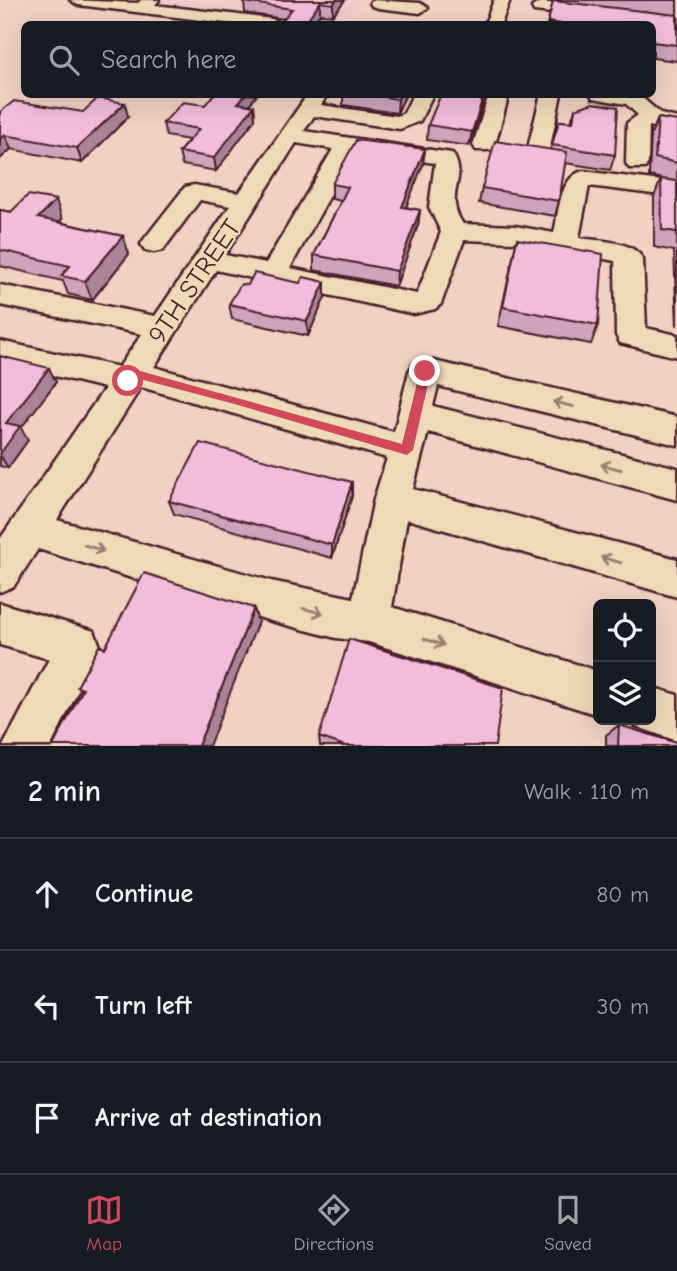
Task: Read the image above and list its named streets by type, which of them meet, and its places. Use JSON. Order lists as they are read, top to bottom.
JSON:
{
  "streets": {
    "street": ["9TH STREET"]
  },
  "page": {
    "search": "Search here",
    "heading": ["2 min", "Walk · 110 m"],
    "list": [
      ["Continue", "80 m"],
      ["Turn left", "30 m"],
      "Arrive at destination"
    ],
    "nav": ["Map", "Directions", "Saved"]
  }
}
